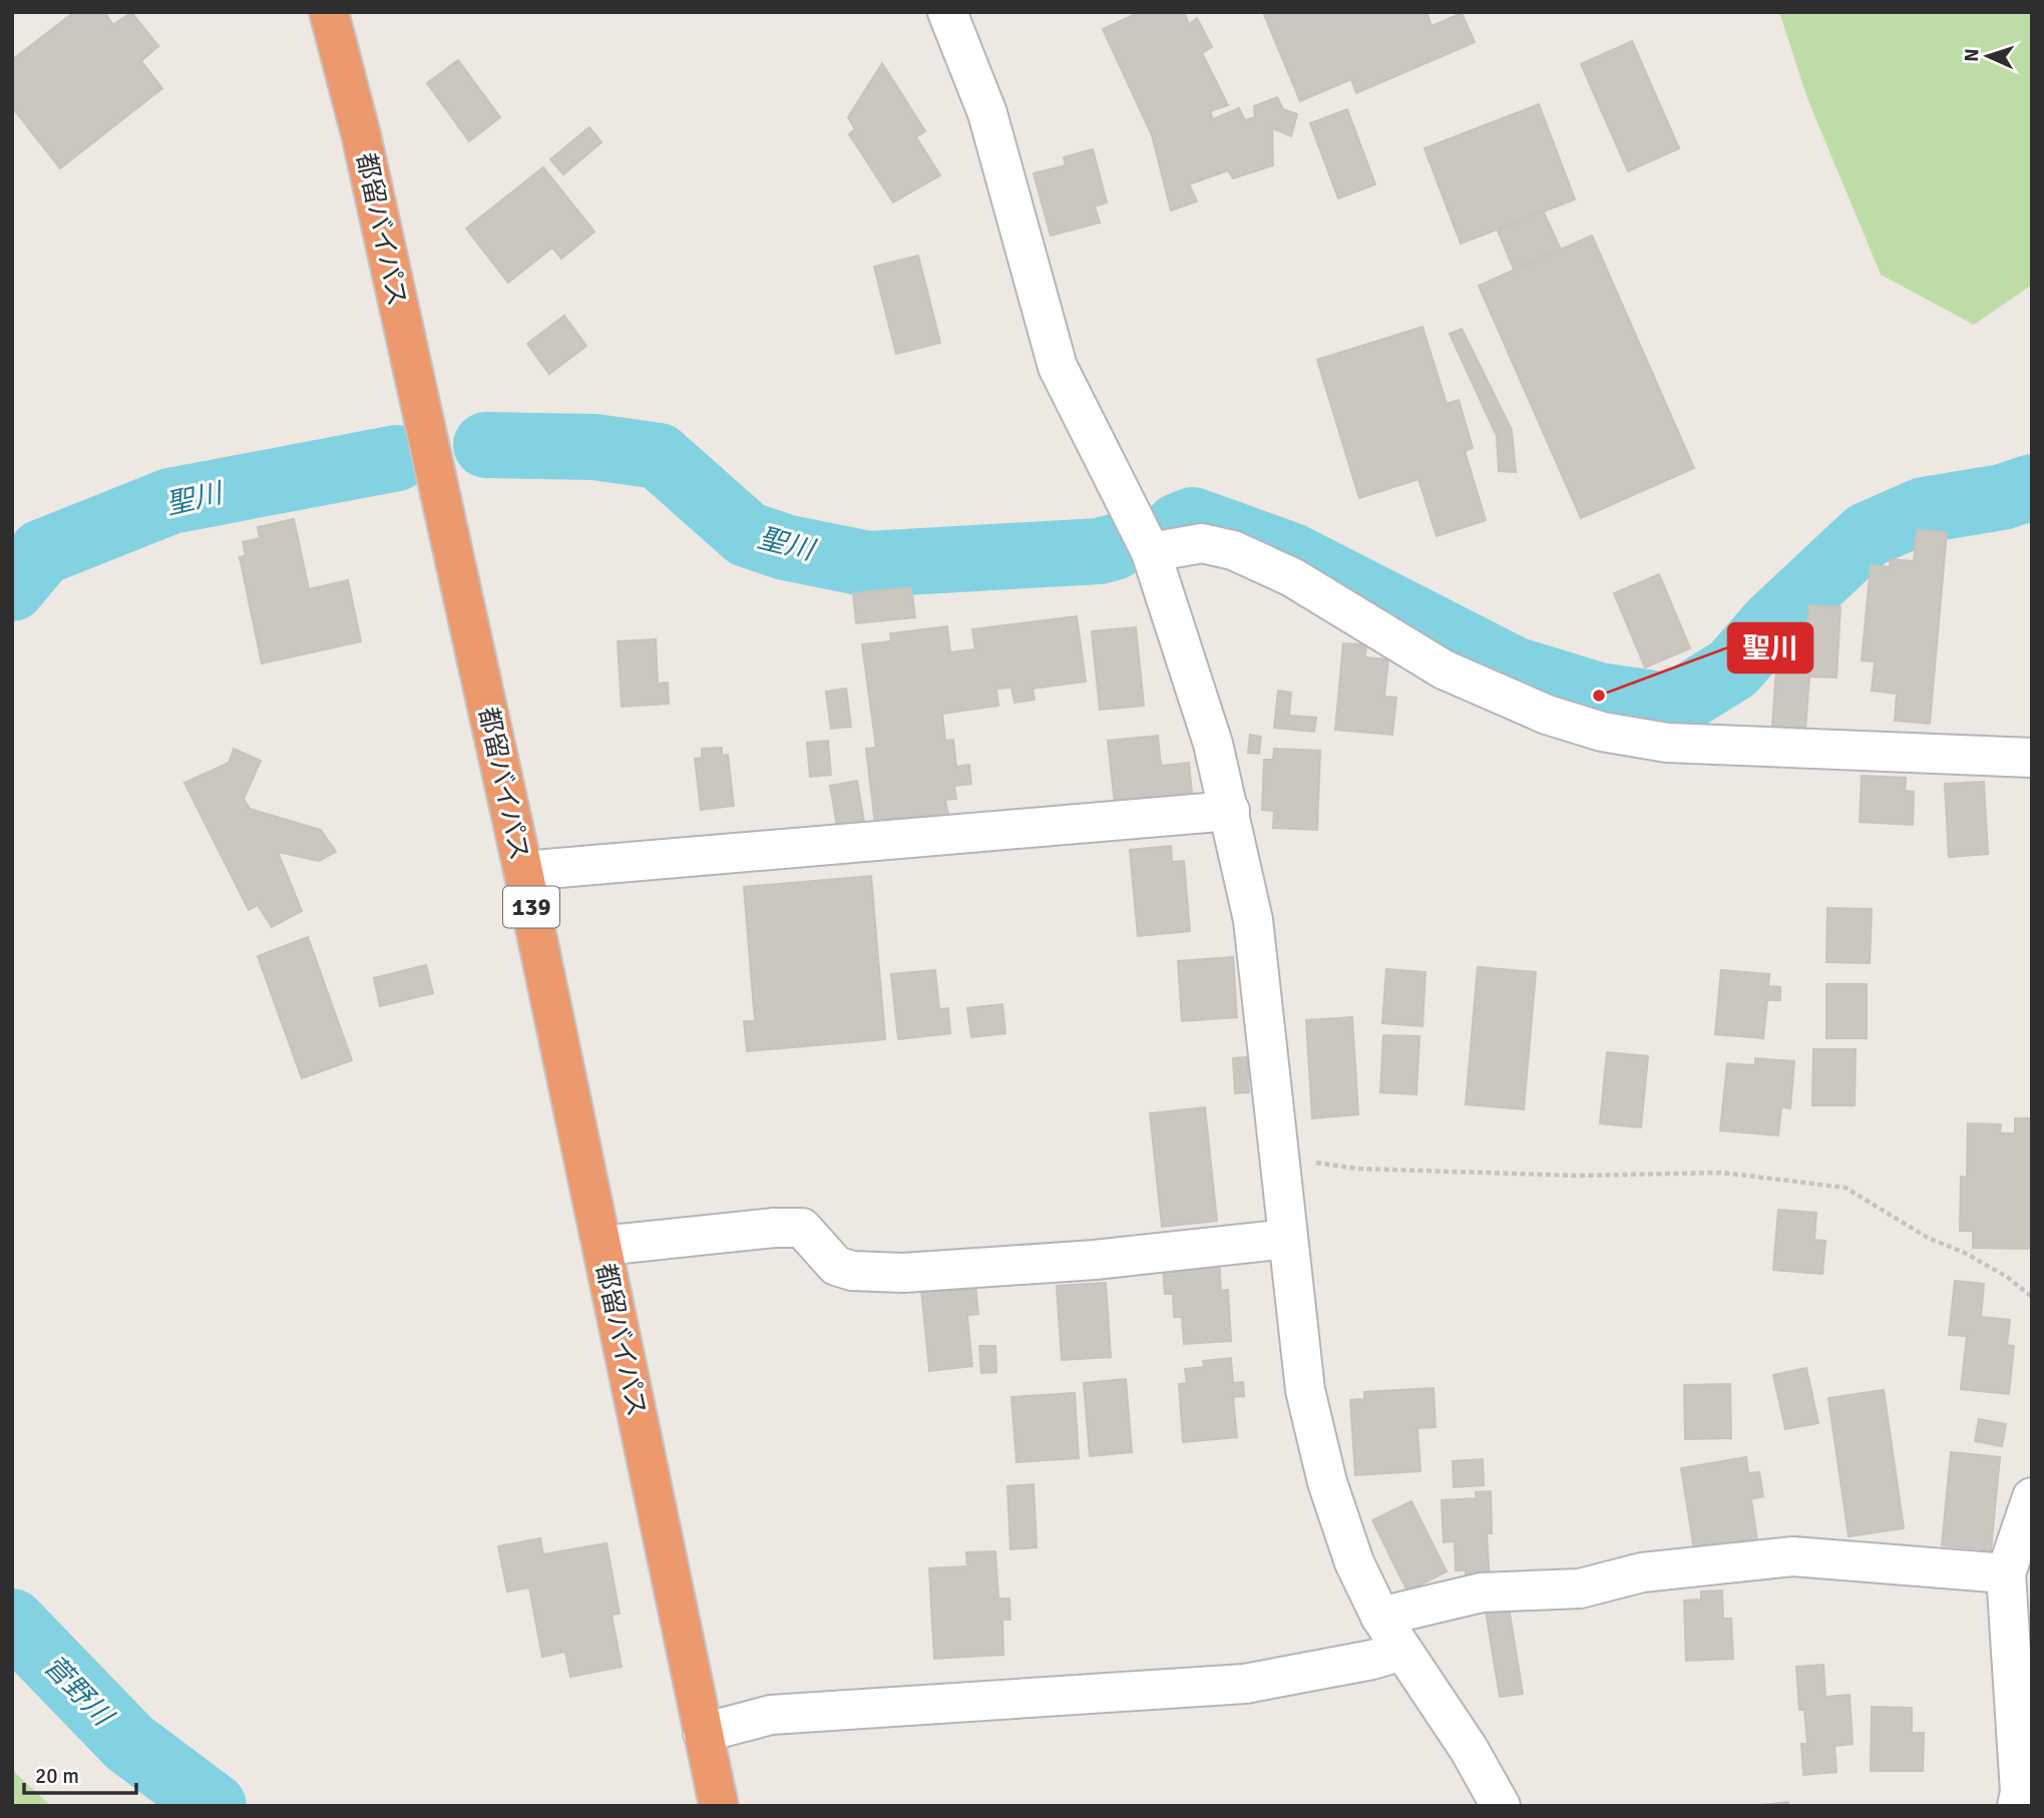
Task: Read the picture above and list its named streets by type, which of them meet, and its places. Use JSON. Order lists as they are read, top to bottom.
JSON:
{
  "streets": {
    "highway": ["都留バイパス", "139"]
  },
  "water": ["聖川", "菅野川"],
  "places": ["聖川"],
  "scale_bar": "20 m",
  "north": "left"
}
